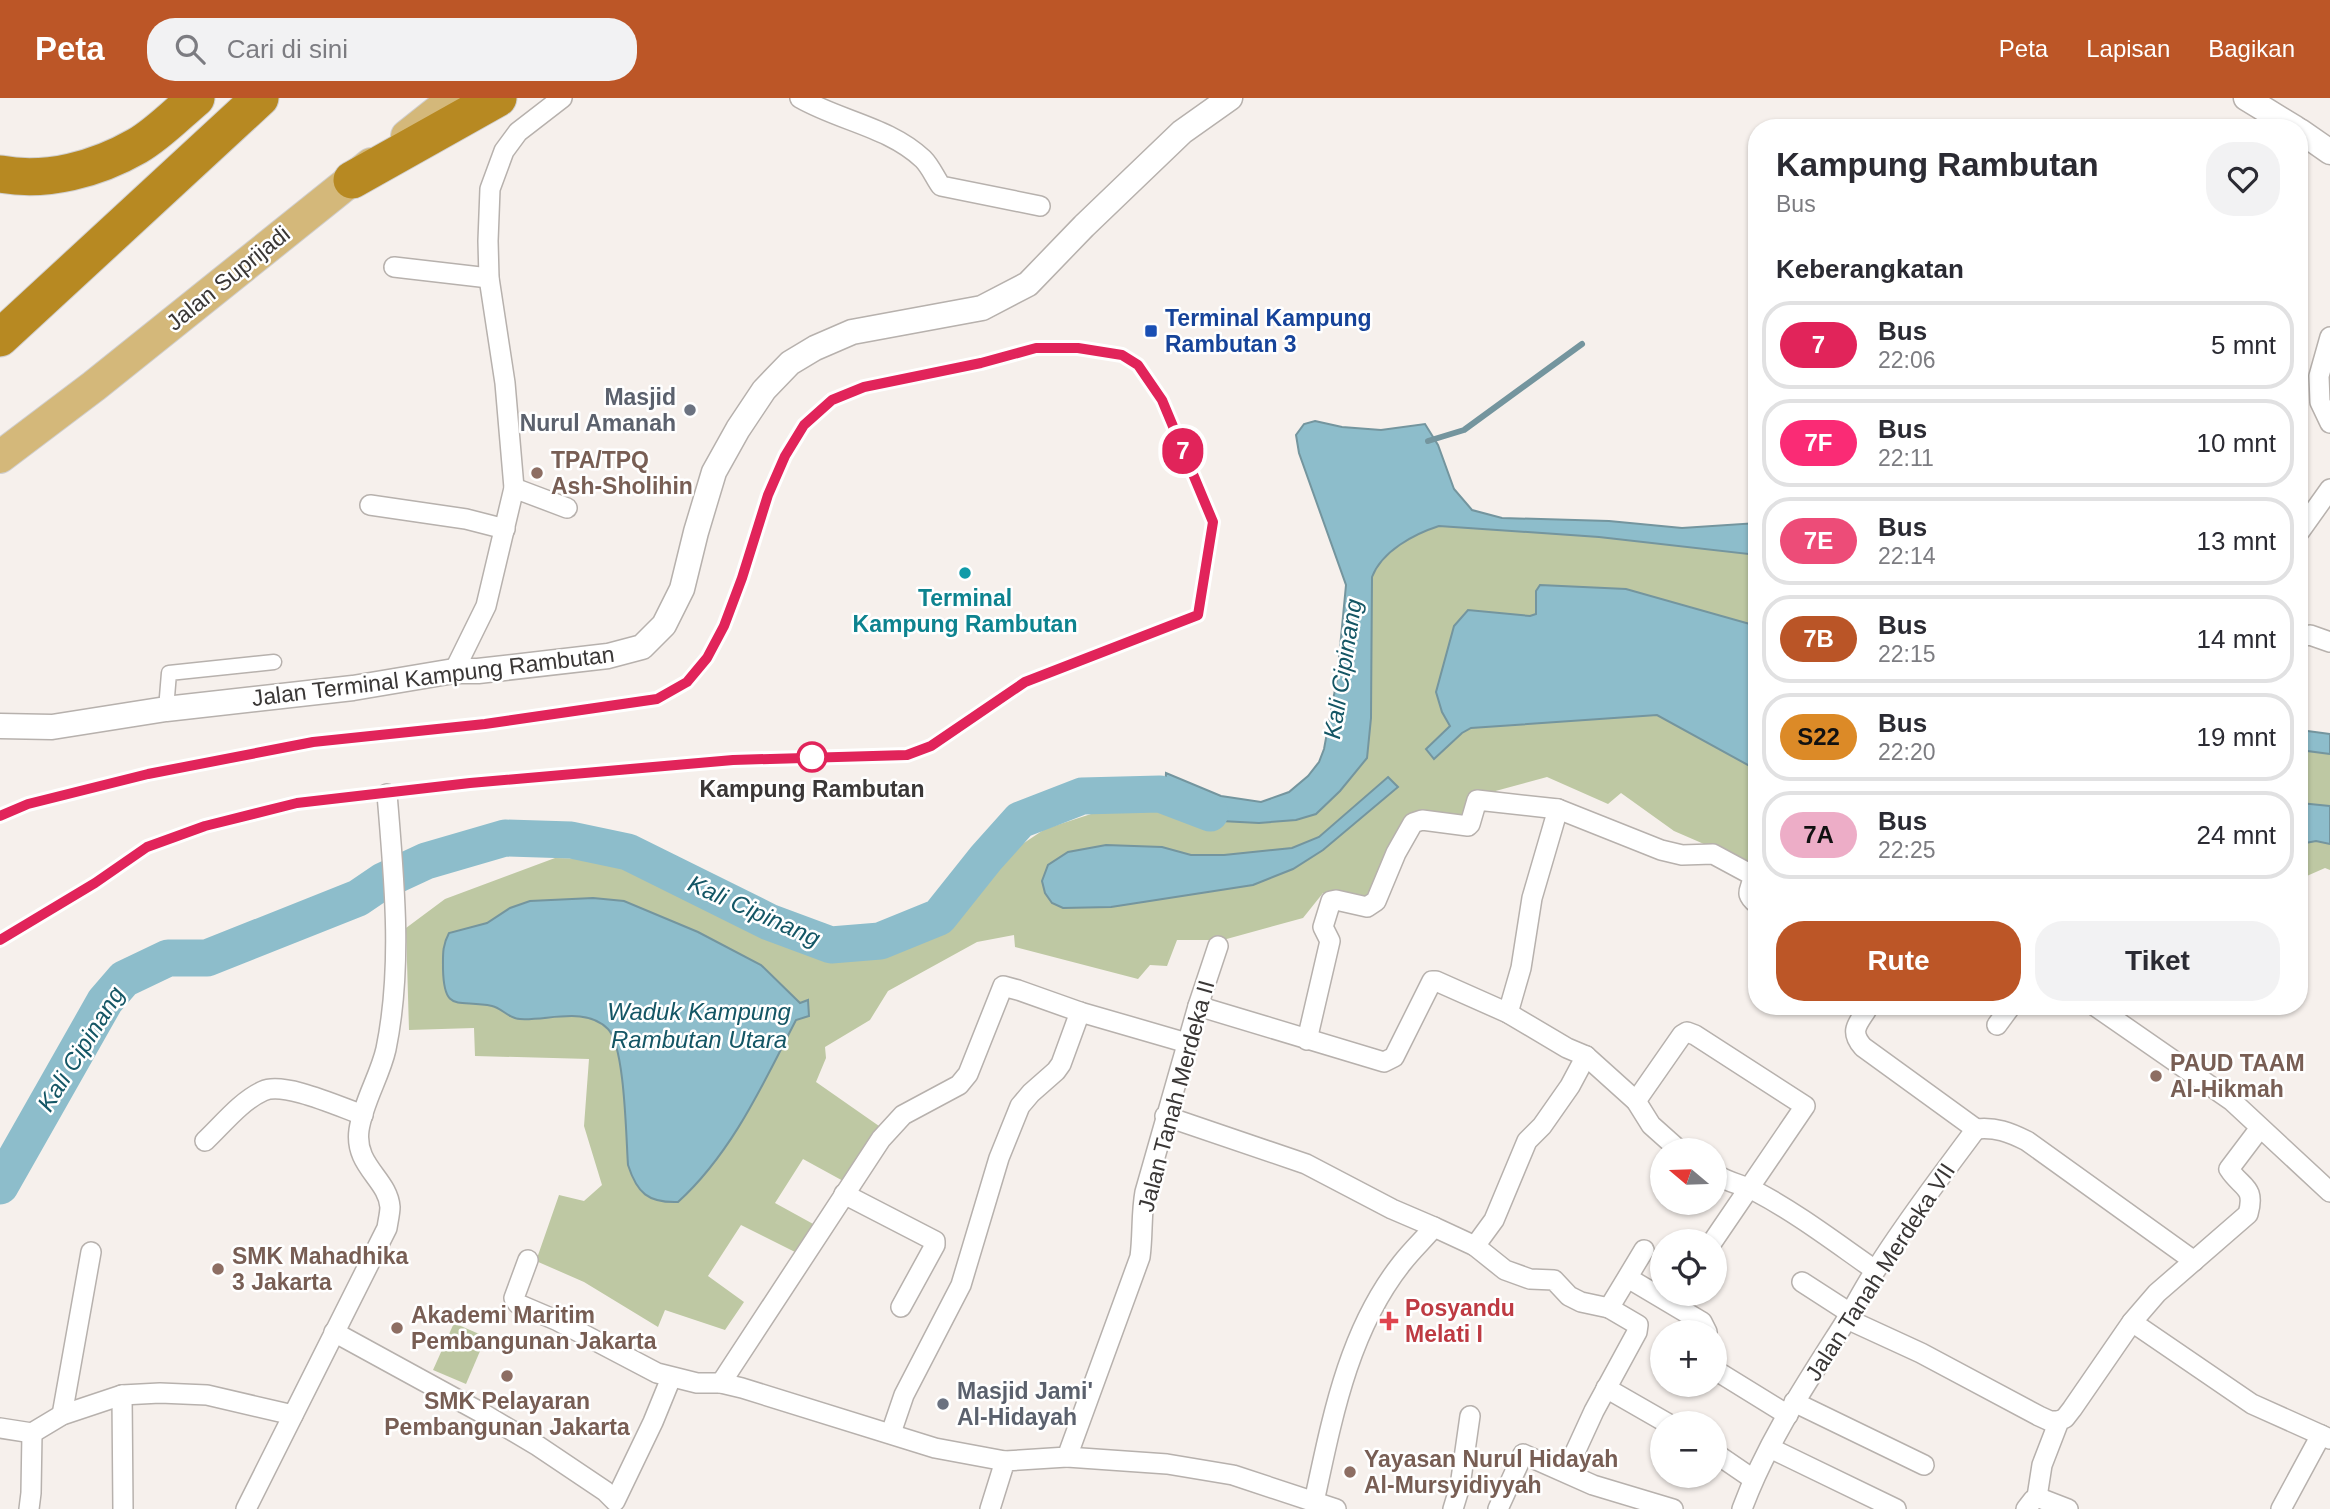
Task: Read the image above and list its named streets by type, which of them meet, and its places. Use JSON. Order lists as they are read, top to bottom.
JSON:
{
  "streets": {
    "main road": ["Jalan Suprijadi"],
    "street": ["Jalan Terminal Kampung Rambutan", "Jalan Tanah Merdeka II", "Jalan Tanah Merdeka VII"]
  },
  "water": ["Kali Cipinang", "Waduk Kampung Rambutan Utara"],
  "places": {
    "transit": ["Terminal Kampung Rambutan 3"],
    "other": [
      "Masjid Nurul Amanah",
      "TPA/TPQ Ash-Sholihin",
      "Terminal Kampung Rambutan",
      "Kampung Rambutan",
      "PAUD TAAM Al-Hikmah",
      "SMK Mahadhika 3 Jakarta",
      "Akademi Maritim Pembangunan Jakarta",
      "SMK Pelayaran Pembangunan Jakarta",
      "Masjid Jami' Al-Hidayah",
      "Yayasan Nurul Hidayah Al-Mursyidiyyah"
    ],
    "health": ["Posyandu Melati I"]
  },
  "lines": ["bus line 7"],
  "north": "left",
  "page": {
    "header": "Peta",
    "search": "Cari di sini",
    "nav": ["Peta", "Lapisan", "Bagikan"],
    "on_map": "7",
    "heading": [
      ["Kampung Rambutan", "Bus"],
      "Keberangkatan"
    ],
    "list": [
      {
        "mark": "7",
        "name": "Bus",
        "note": "22:06",
        "value": "5 mnt"
      },
      {
        "mark": "7F",
        "name": "Bus",
        "note": "22:11",
        "value": "10 mnt"
      },
      {
        "mark": "7E",
        "name": "Bus",
        "note": "22:14",
        "value": "13 mnt"
      },
      {
        "mark": "7B",
        "name": "Bus",
        "note": "22:15",
        "value": "14 mnt"
      },
      {
        "mark": "S22",
        "name": "Bus",
        "note": "22:20",
        "value": "19 mnt"
      },
      {
        "mark": "7A",
        "name": "Bus",
        "note": "22:25",
        "value": "24 mnt"
      }
    ],
    "buttons": ["Rute", "Tiket"],
    "map_buttons": ["+", "−"]
  }
}
